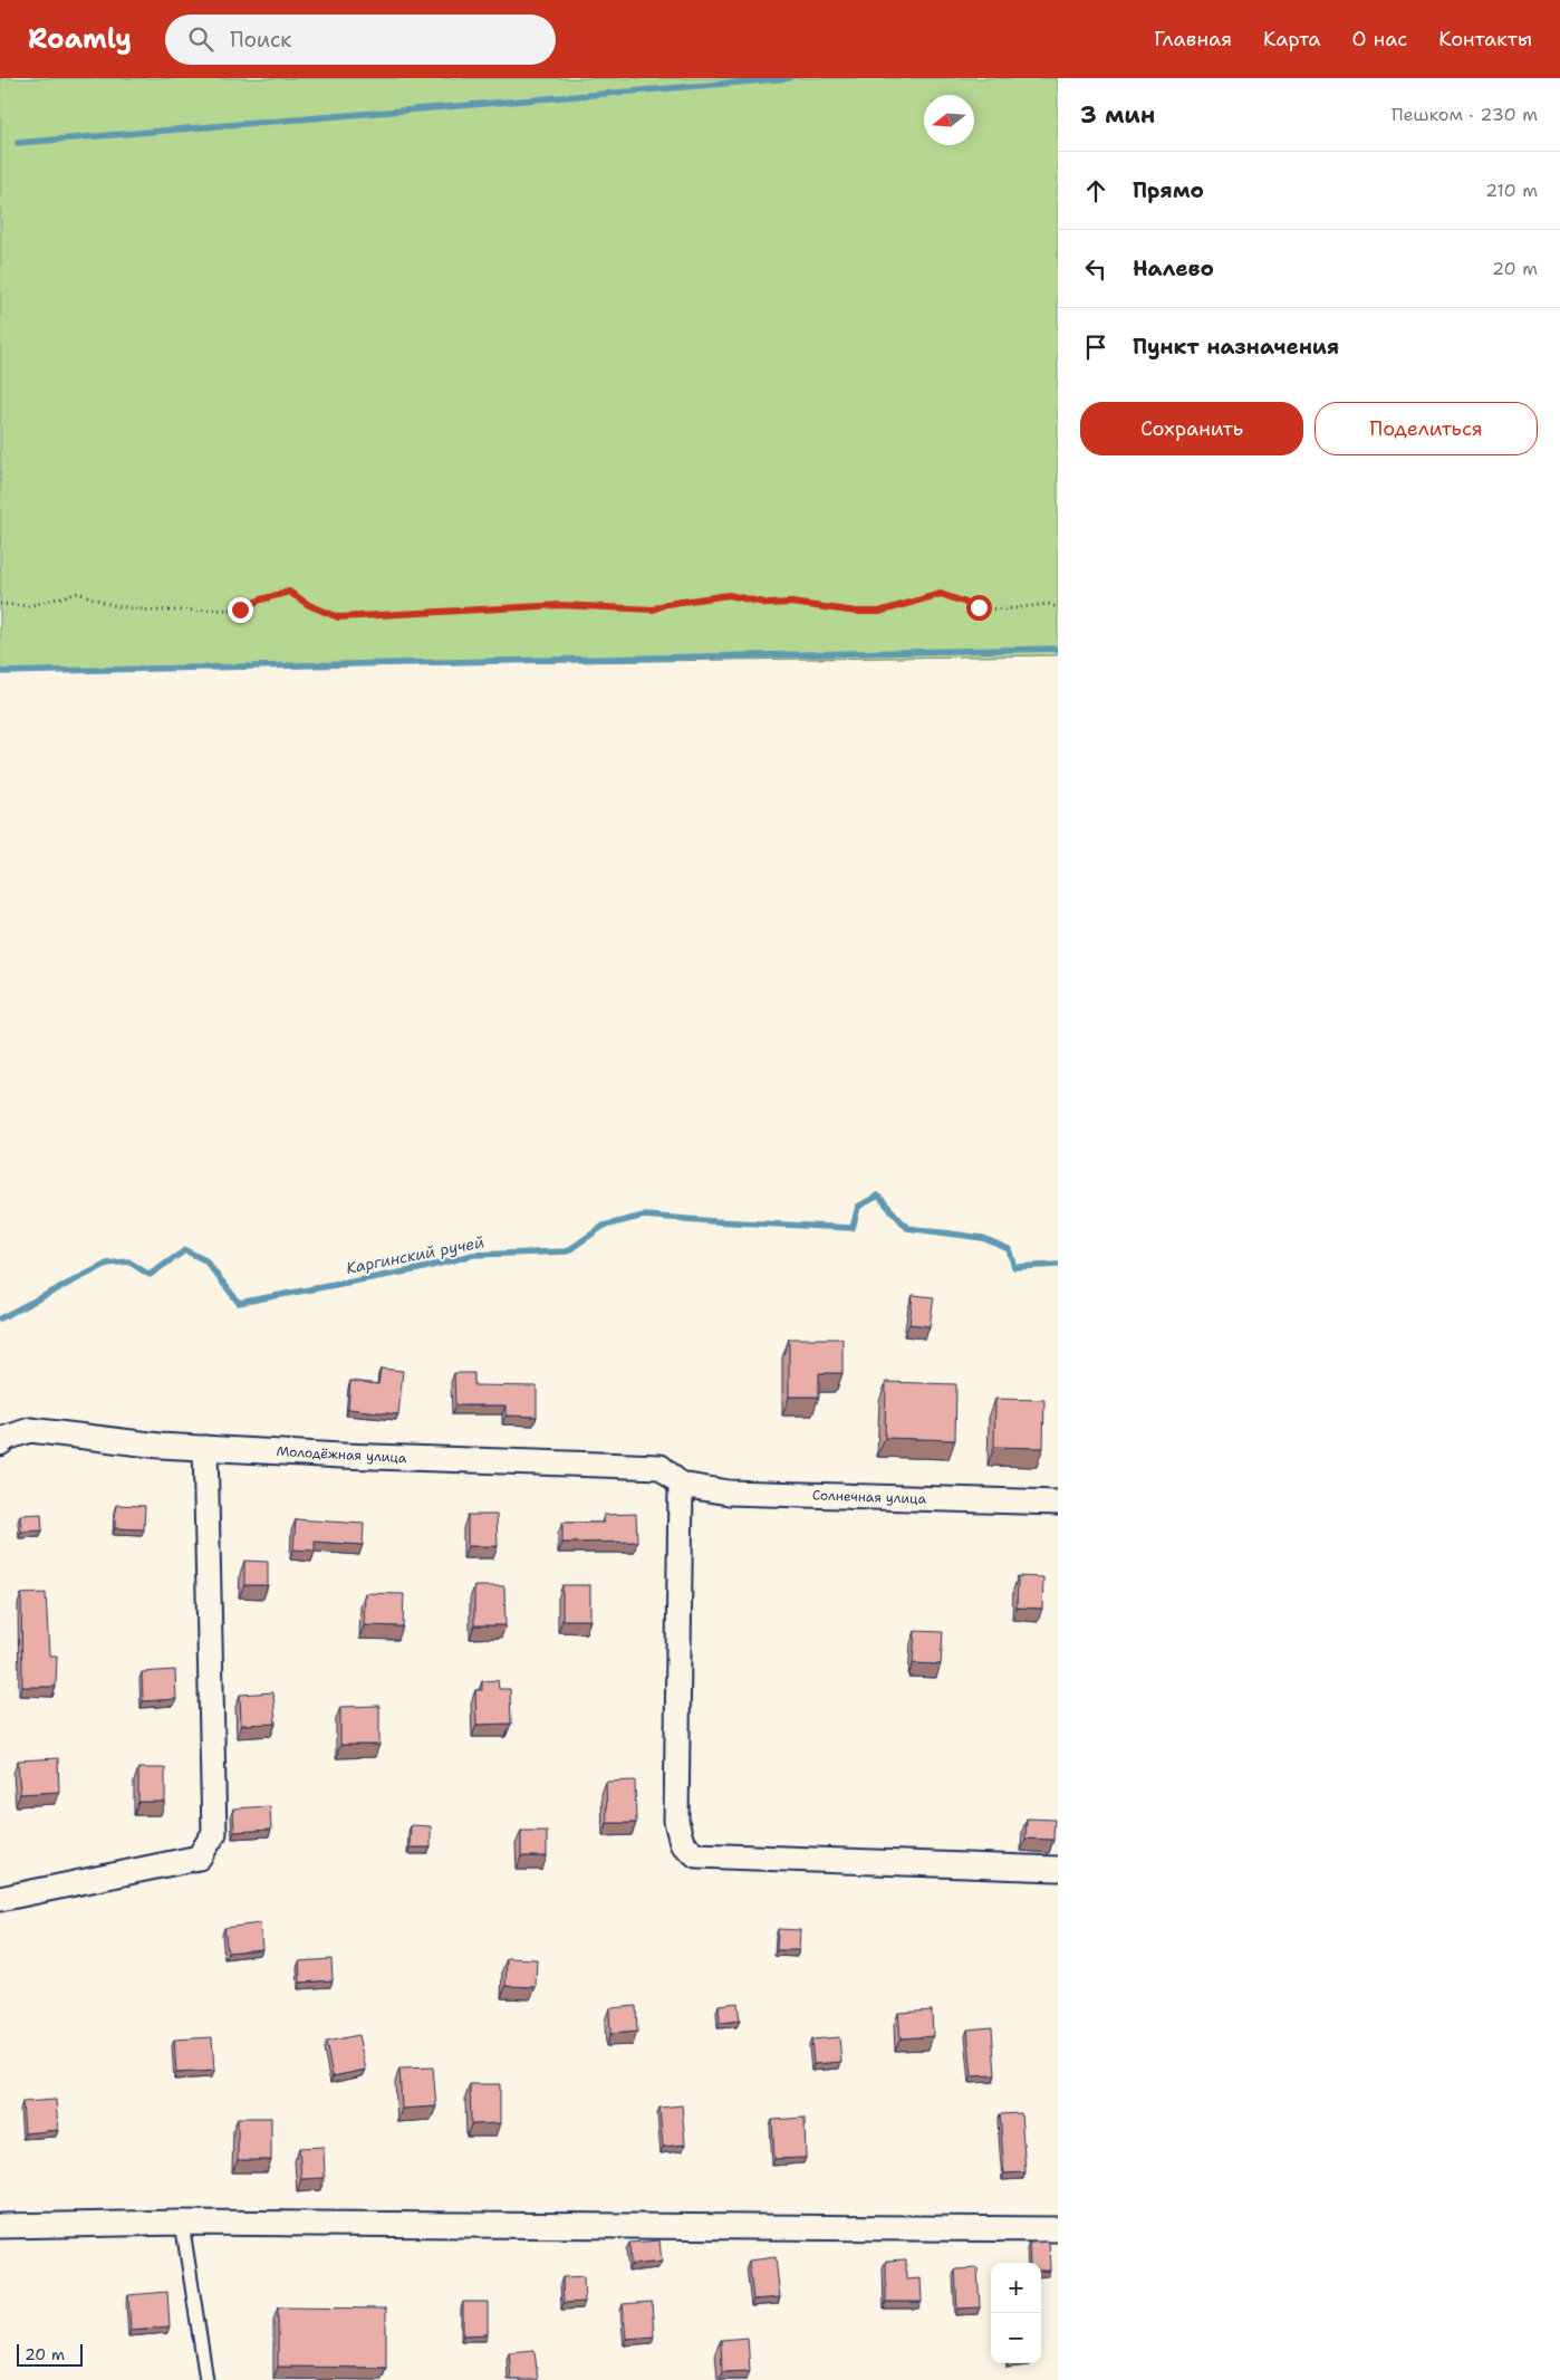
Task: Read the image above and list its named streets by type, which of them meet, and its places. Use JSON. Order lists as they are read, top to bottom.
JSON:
{
  "streets": {
    "street": ["Молодёжная улица", "Солнечная улица"]
  },
  "crossings": [
    ["Молодёжная улица", "Солнечная улица"]
  ],
  "water": ["Каргинский ручей"],
  "scale_bar": "20 m",
  "north": "left",
  "page": {
    "header": "Roamly",
    "search": "Поиск",
    "nav": [
      "Главная",
      "Карта",
      "О нас",
      "Контакты"
    ],
    "heading": ["3 мин", "Пешком · 230 m"],
    "list": [
      ["Прямо", "210 m"],
      ["Налево", "20 m"],
      "Пункт назначения"
    ],
    "buttons": ["Сохранить", "Поделиться"],
    "map_buttons": ["+", "−"],
    "scale": "20 m"
  }
}
